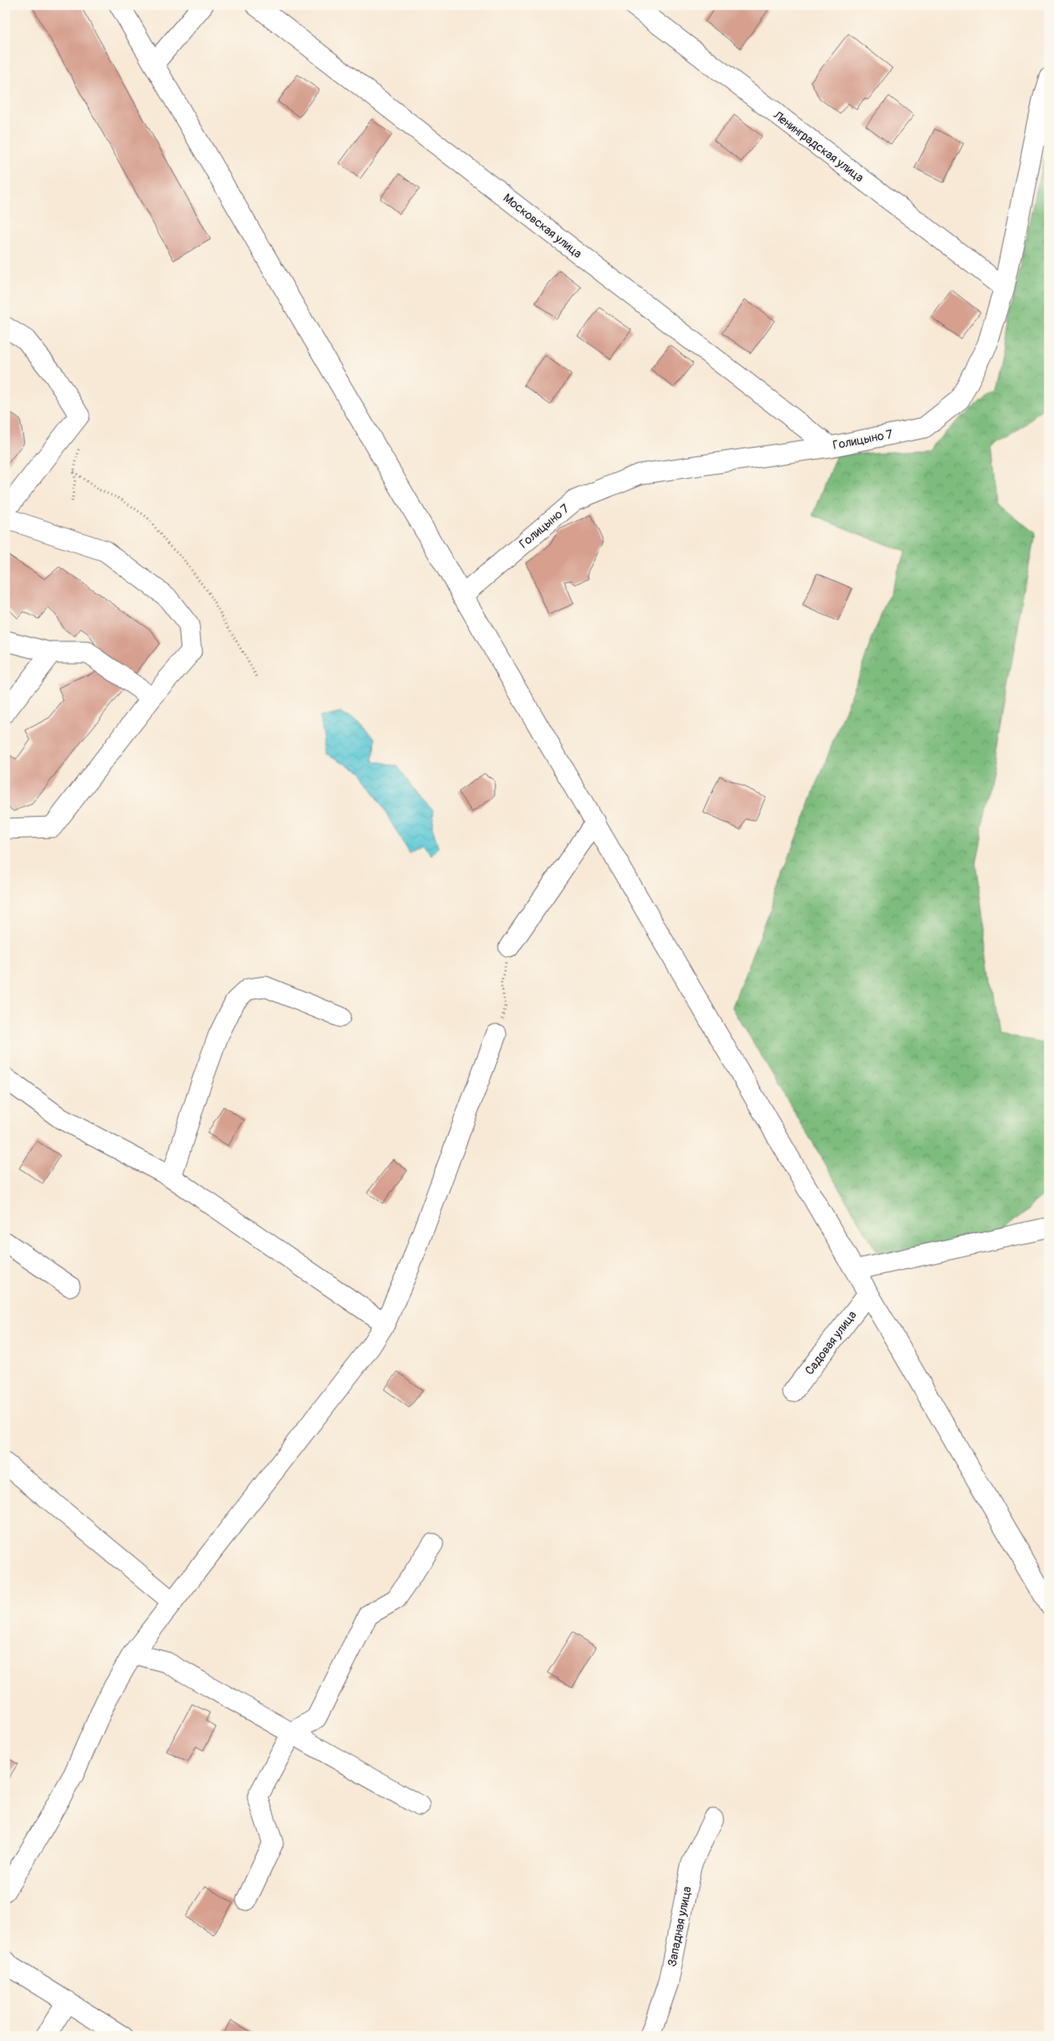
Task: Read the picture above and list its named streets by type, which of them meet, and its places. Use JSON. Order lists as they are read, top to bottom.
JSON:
{
  "streets": {
    "street": [
      "Ленинградская улица",
      "Московская улица",
      "Голицыно 7",
      "Садовая улица",
      "Западная улица"
    ]
  },
  "crossings": [
    ["Ленинградская улица", "Голицыно 7"],
    ["Московская улица", "Голицыно 7"]
  ]
}
